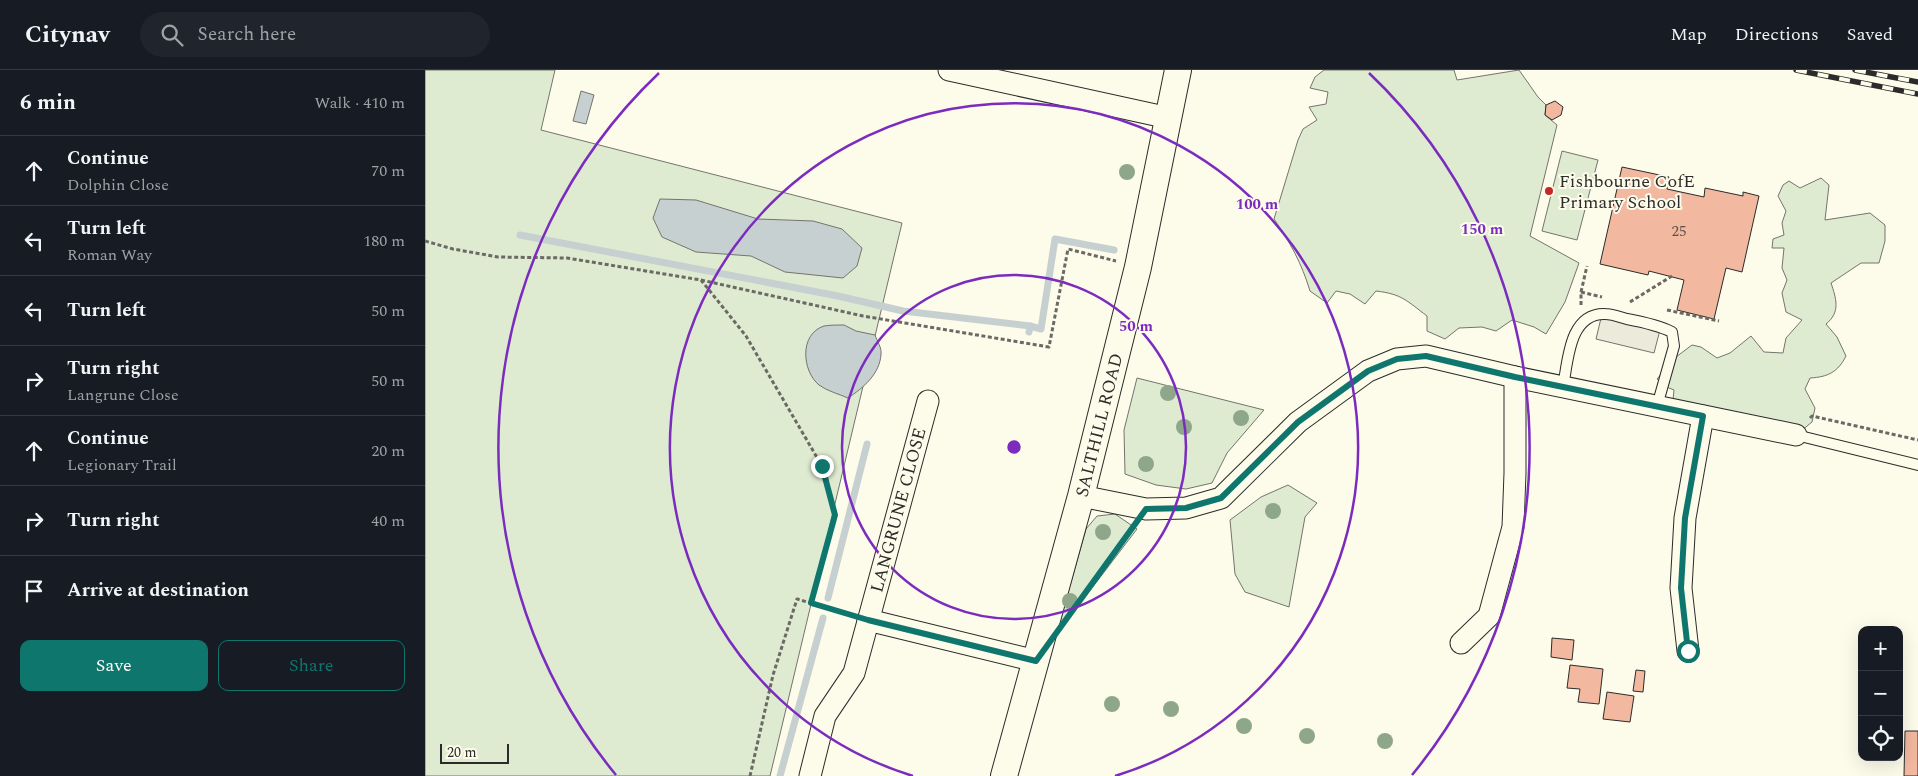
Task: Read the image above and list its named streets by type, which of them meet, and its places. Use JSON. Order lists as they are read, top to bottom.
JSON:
{
  "streets": {
    "street": ["SALTHILL ROAD", "LANGRUNE CLOSE"]
  },
  "places": ["Fishbourne CofE Primary School"],
  "house_numbers": ["25"],
  "scale_bar": "20 m",
  "page": {
    "header": "Citynav",
    "search": "Search here",
    "nav": ["Map", "Directions", "Saved"],
    "heading": ["6 min", "Walk · 410 m"],
    "list": [
      ["Continue", "Dolphin Close", "70 m"],
      ["Turn left", "Roman Way", "180 m"],
      ["Turn left", "50 m"],
      ["Turn right", "Langrune Close", "50 m"],
      ["Continue", "Legionary Trail", "20 m"],
      ["Turn right", "40 m"],
      "Arrive at destination"
    ],
    "buttons": ["Save", "Share"],
    "map_buttons": ["+", "−"],
    "scale": "20 m"
  },
  "rings": ["100 m", "150 m", "50 m"]
}
